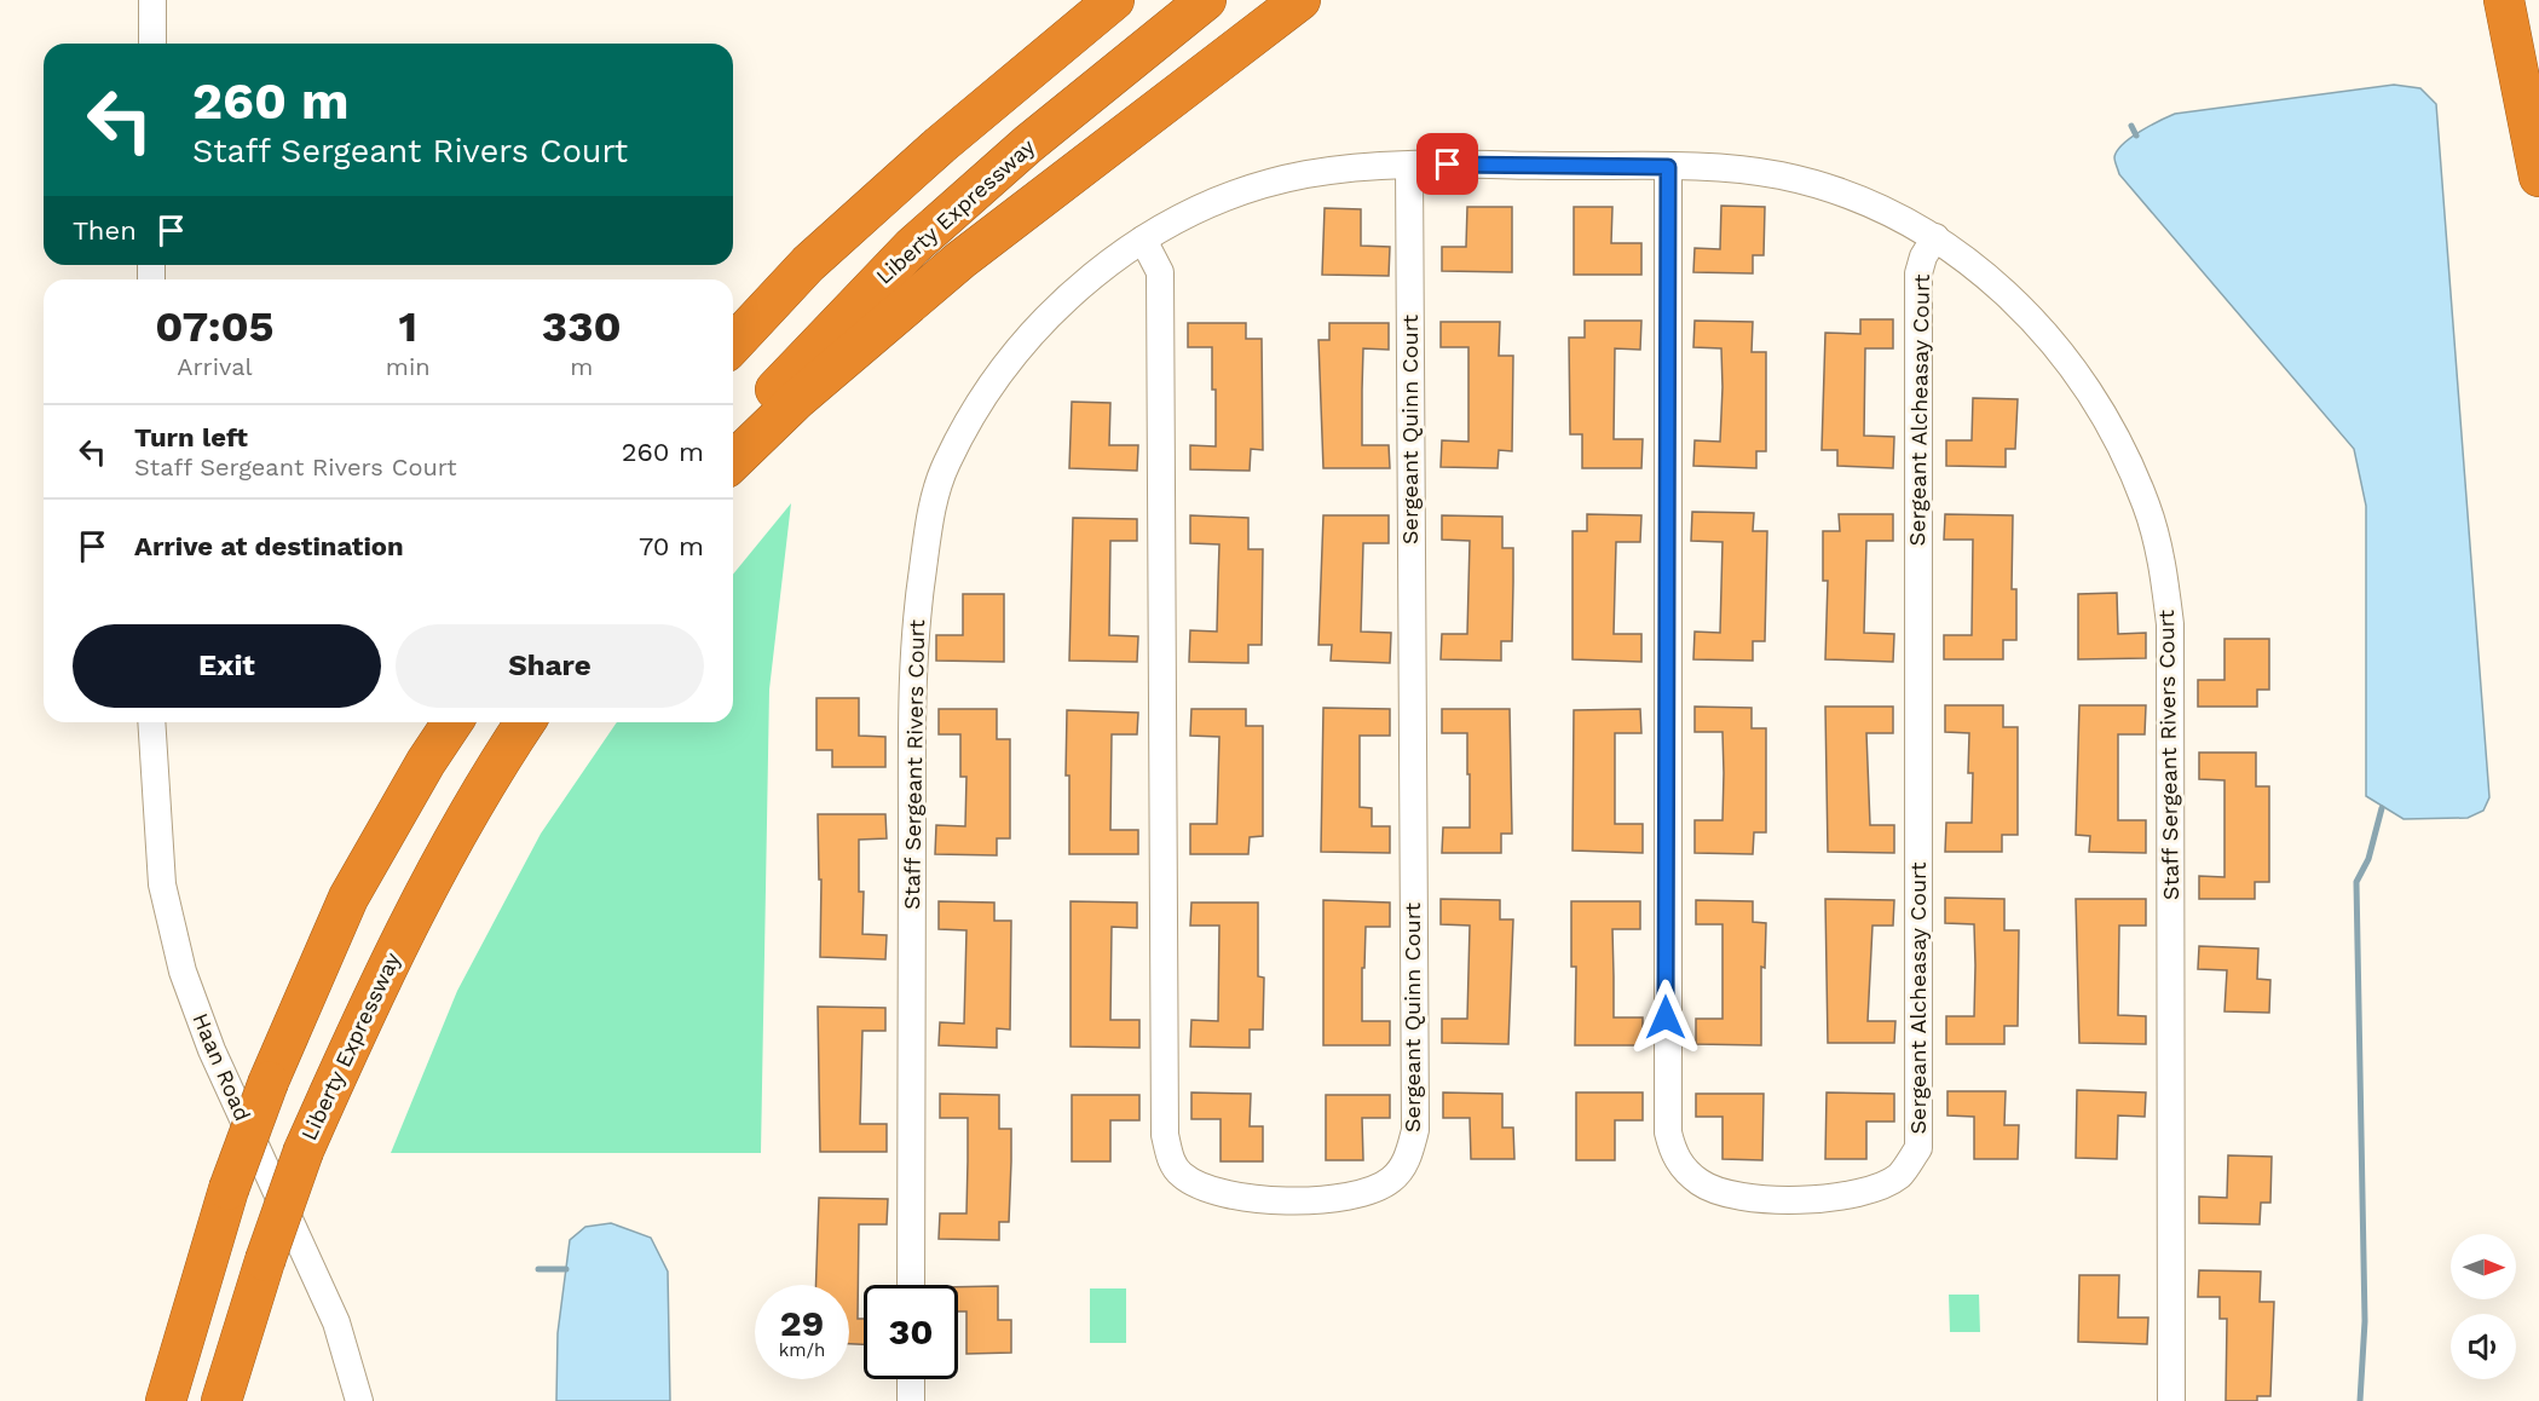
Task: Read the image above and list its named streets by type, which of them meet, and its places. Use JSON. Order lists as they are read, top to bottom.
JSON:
{
  "streets": {
    "highway": ["Liberty Expressway"],
    "street": [
      "Sergeant Alcheasay Court",
      "Sergeant Quinn Court",
      "Staff Sergeant Rivers Court",
      "Haan Road"
    ]
  },
  "crossings": [
    ["Sergeant Alcheasay Court", "Staff Sergeant Rivers Court"],
    ["Sergeant Quinn Court", "Staff Sergeant Rivers Court"]
  ],
  "north": "right",
  "page": {
    "turn": ["260 m", "Staff Sergeant Rivers Court"],
    "then": "Then",
    "eta": [
      "07:05",
      "Arrival",
      "1",
      "min",
      "330",
      "m"
    ],
    "list": [
      {
        "name": "Turn left",
        "note": "Staff Sergeant Rivers Court",
        "value": "260 m"
      },
      {
        "name": "Arrive at destination",
        "value": "70 m"
      }
    ],
    "buttons": ["Exit", "Share"],
    "speed": "29 km/h",
    "limit": "30"
  }
}
